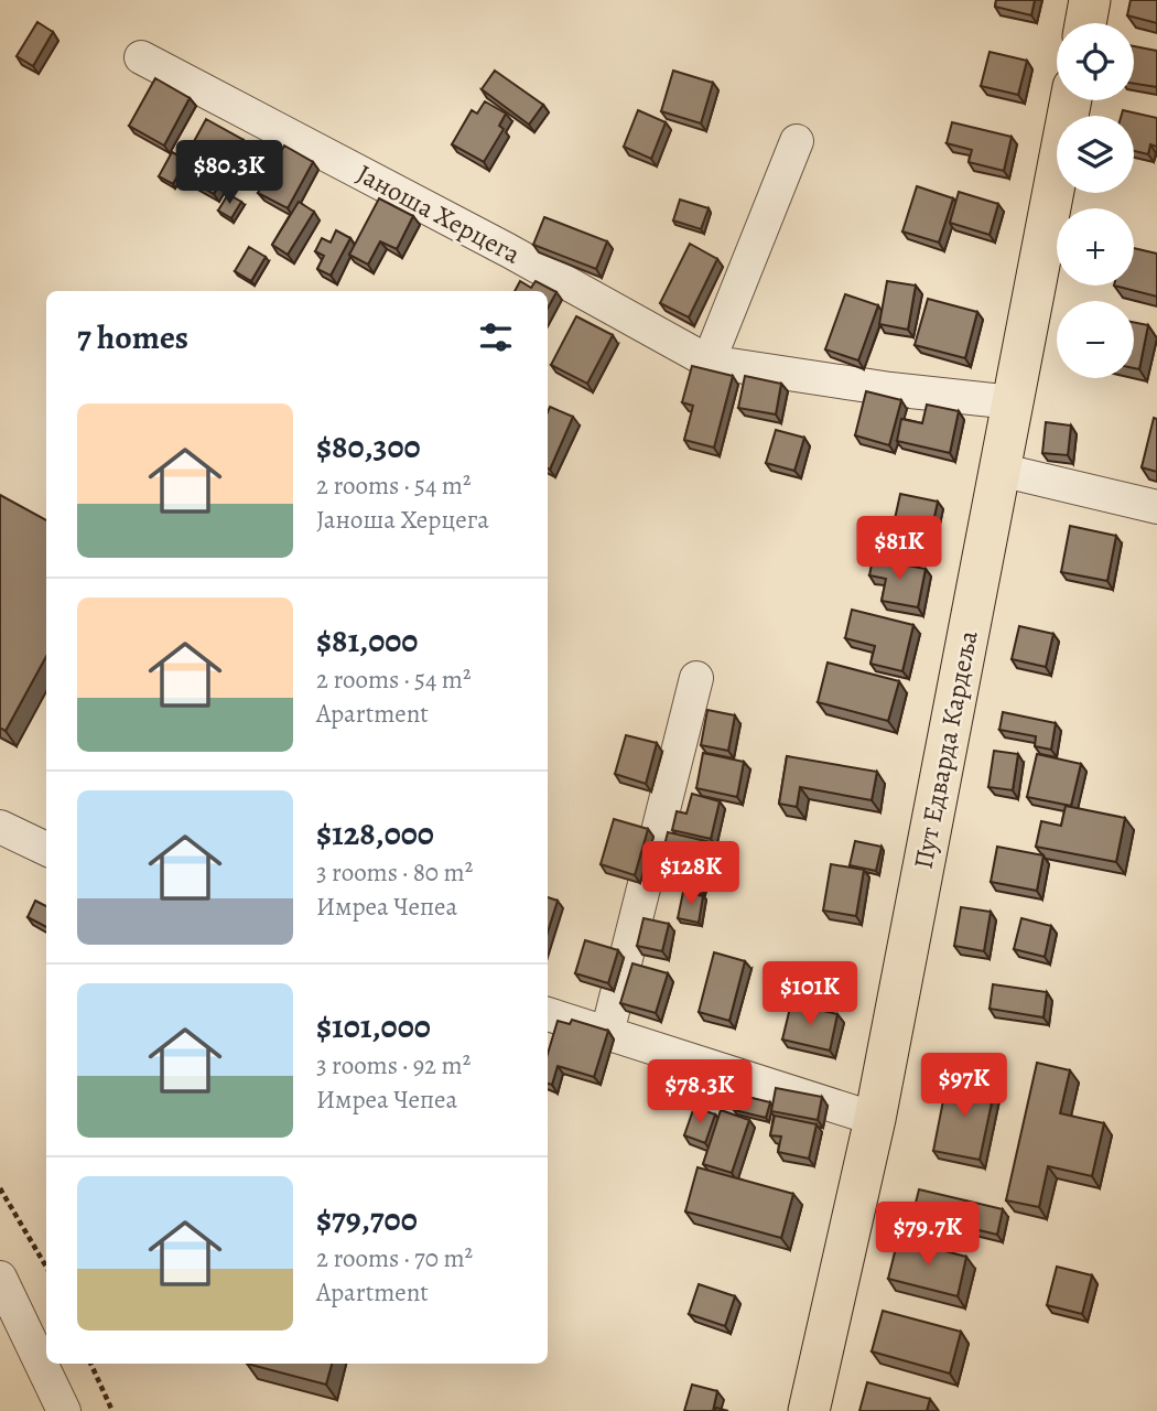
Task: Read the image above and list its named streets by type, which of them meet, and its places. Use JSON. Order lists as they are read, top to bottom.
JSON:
{
  "streets": {
    "main road": ["Пут Едварда Кардеља"],
    "street": ["Јаноша Херцега"]
  },
  "crossings": [
    ["Јаноша Херцега", "Пут Едварда Кардеља"]
  ],
  "page": {
    "map_buttons": ["+", "−"],
    "price": [
      "$80.3K",
      "$81K",
      "$128K",
      "$101K",
      "$97K",
      "$78.3K",
      "$79.7K"
    ],
    "heading": "7 homes",
    "list": [
      {
        "name": "$80,300",
        "note": "2 rooms · 54 m² · Јаноша Херцега"
      },
      {
        "name": "$81,000",
        "note": "2 rooms · 54 m² · Apartment"
      },
      {
        "name": "$128,000",
        "note": "3 rooms · 80 m² · Имреа Чепеа"
      },
      {
        "name": "$101,000",
        "note": "3 rooms · 92 m² · Имреа Чепеа"
      },
      {
        "name": "$79,700",
        "note": "2 rooms · 70 m² · Apartment"
      }
    ]
  }
}
